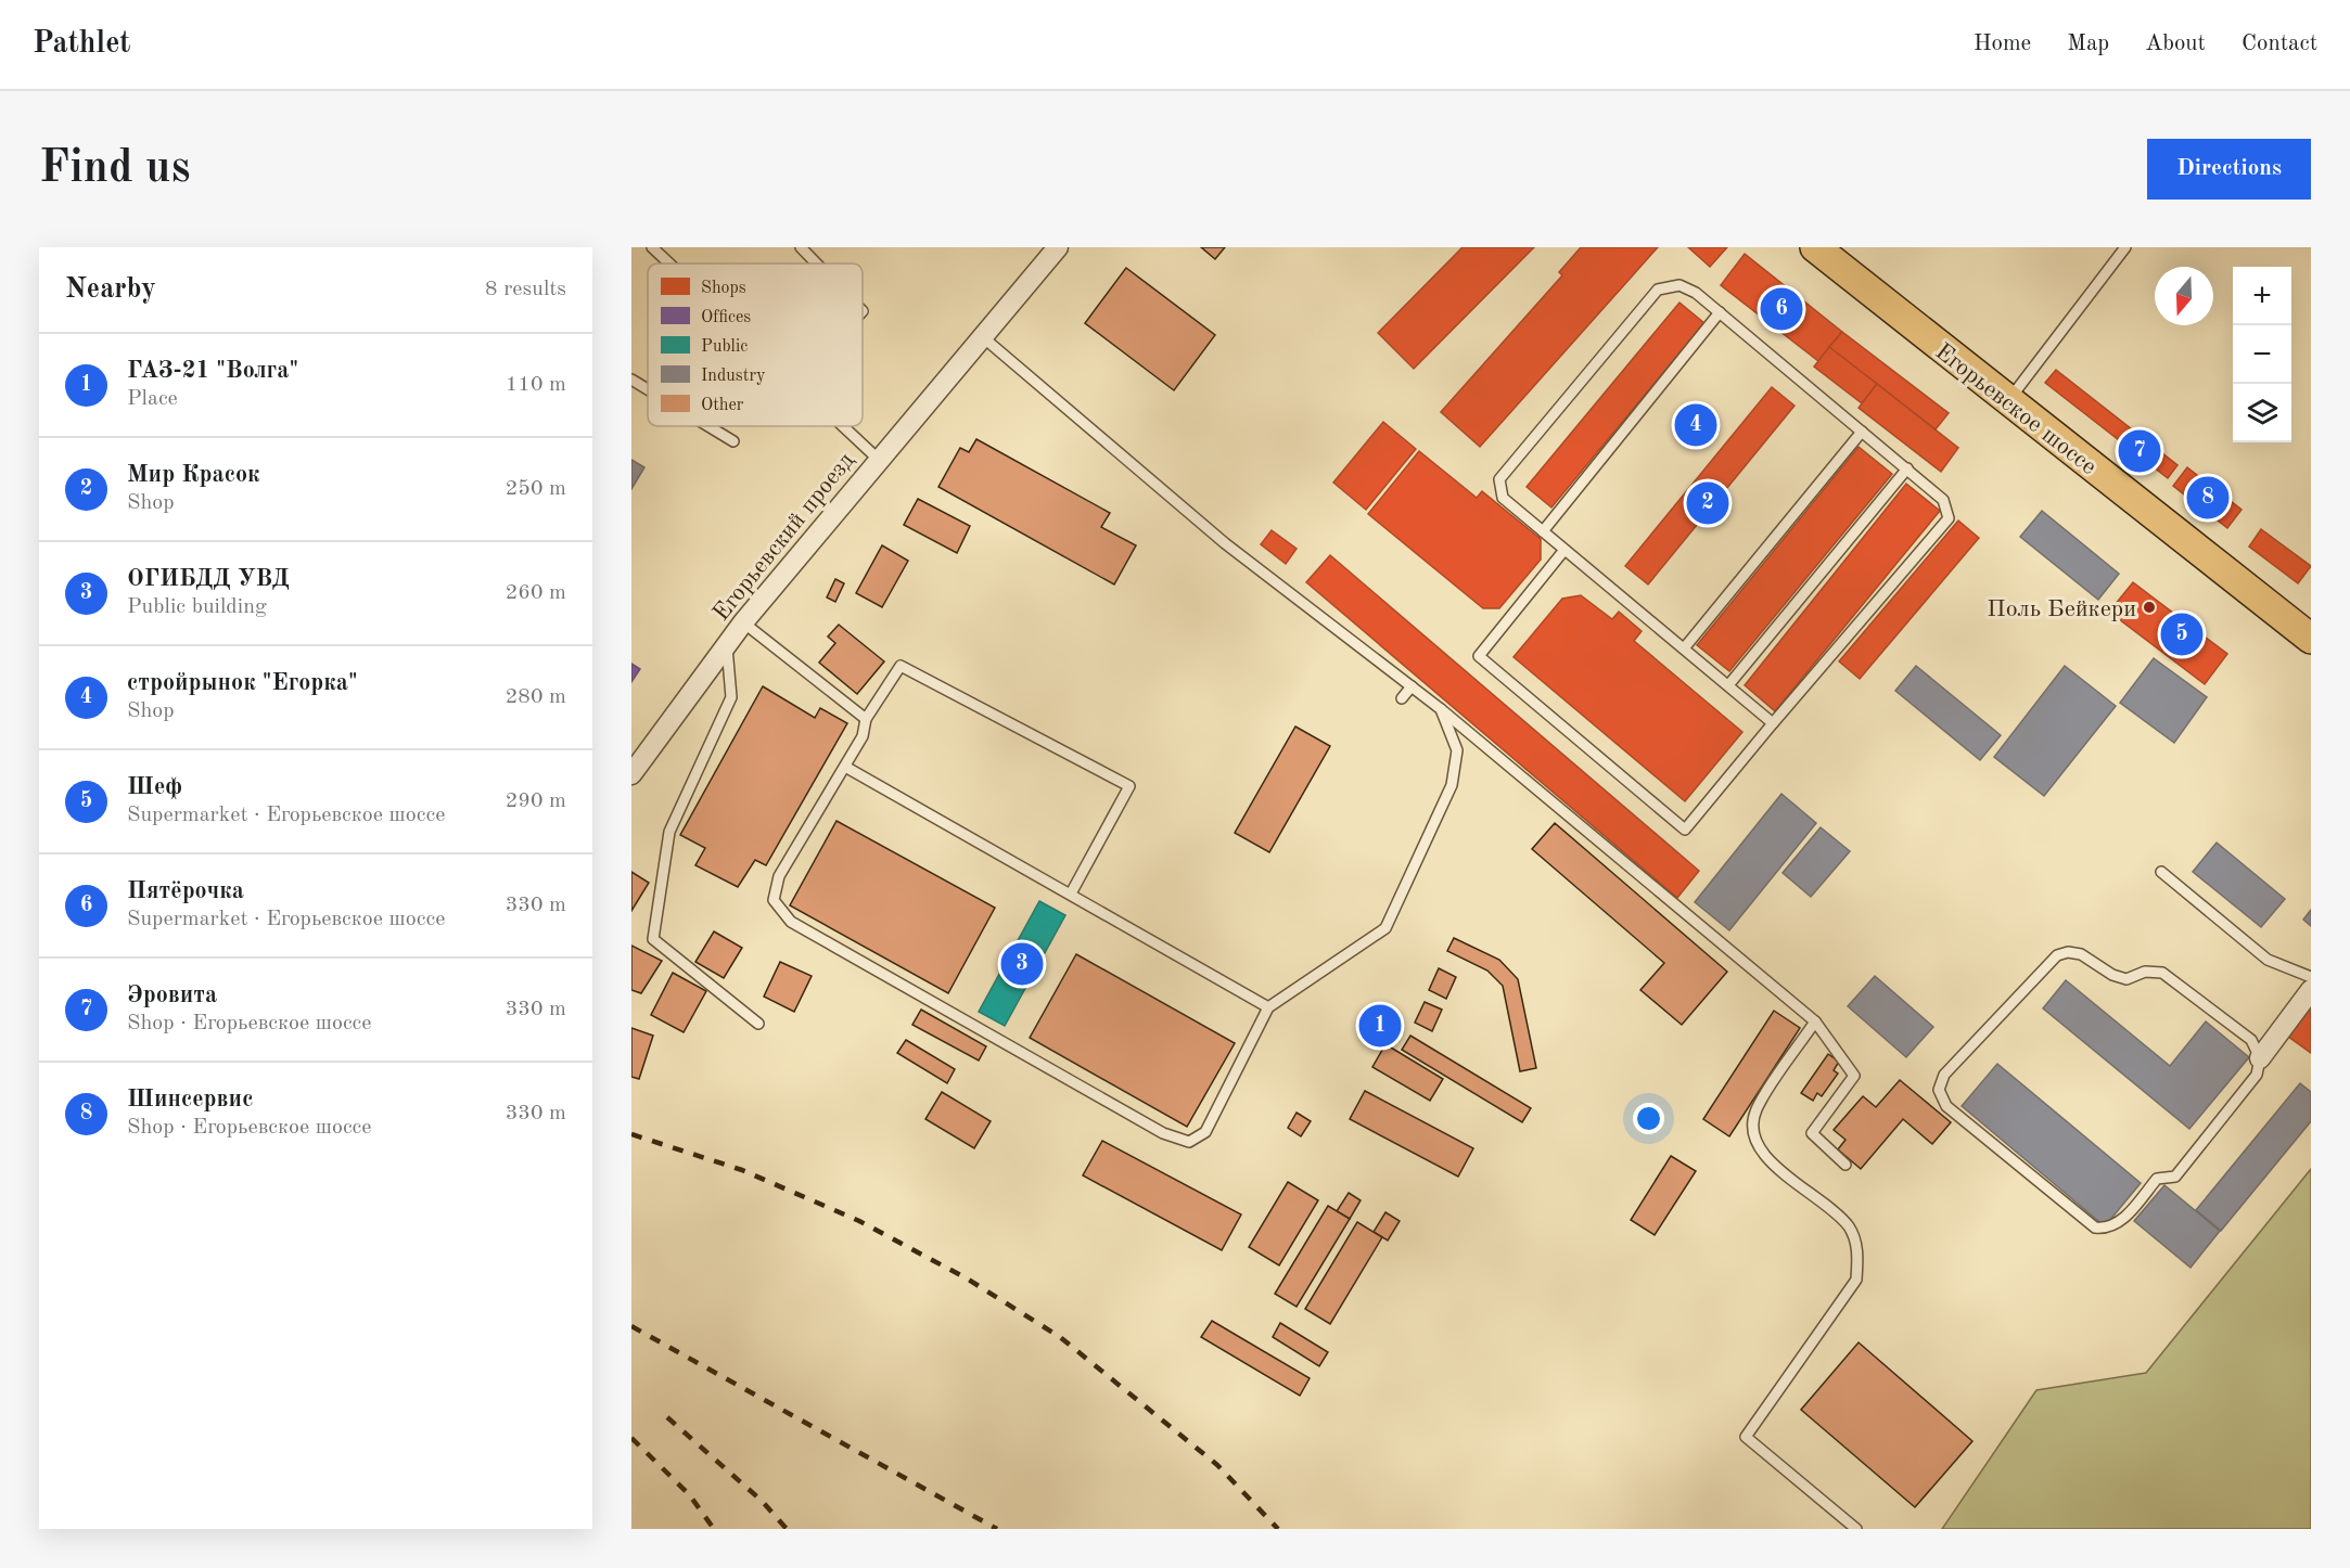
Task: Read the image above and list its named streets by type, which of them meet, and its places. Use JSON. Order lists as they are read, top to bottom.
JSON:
{
  "streets": {
    "main road": ["Егорьевское шоссе"],
    "street": ["Егорьевский проезд"]
  },
  "places": ["Поль Бейкери"],
  "legend": [
    "Shops",
    "Offices",
    "Public",
    "Industry",
    "Other"
  ],
  "north": "bottom",
  "page": {
    "header": "Pathlet",
    "nav": [
      "Home",
      "Map",
      "About",
      "Contact"
    ],
    "buttons": "Directions",
    "title": "Find us",
    "heading": ["Nearby", "8 results"],
    "map_buttons": ["+", "−"],
    "pins": [
      "6",
      "4",
      "7",
      "8",
      "2",
      "5",
      "3",
      "1"
    ],
    "list": [
      {
        "mark": "1",
        "name": "ГАЗ-21 \"Волга\"",
        "note": "Place",
        "value": "110 m"
      },
      {
        "mark": "2",
        "name": "Мир Красок",
        "note": "Shop",
        "value": "250 m"
      },
      {
        "mark": "3",
        "name": "ОГИБДД УВД",
        "note": "Public building",
        "value": "260 m"
      },
      {
        "mark": "4",
        "name": "стройрынок \"Егорка\"",
        "note": "Shop",
        "value": "280 m"
      },
      {
        "mark": "5",
        "name": "Шеф",
        "note": "Supermarket · Егорьевское шоссе",
        "value": "290 m"
      },
      {
        "mark": "6",
        "name": "Пятёрочка",
        "note": "Supermarket · Егорьевское шоссе",
        "value": "330 m"
      },
      {
        "mark": "7",
        "name": "Эровита",
        "note": "Shop · Егорьевское шоссе",
        "value": "330 m"
      },
      {
        "mark": "8",
        "name": "Шинсервис",
        "note": "Shop · Егорьевское шоссе",
        "value": "330 m"
      }
    ]
  }
}
